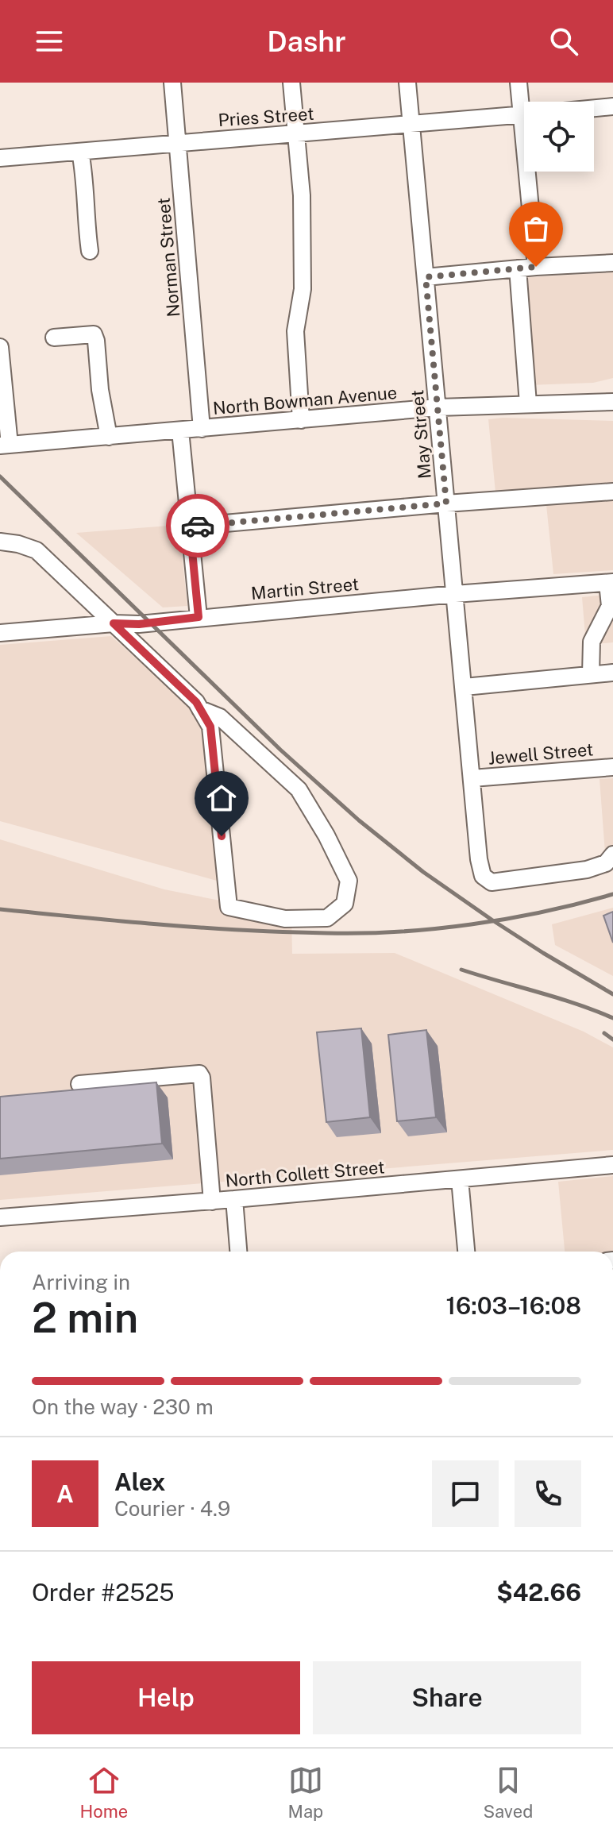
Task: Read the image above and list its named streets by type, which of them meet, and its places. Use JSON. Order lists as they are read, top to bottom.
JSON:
{
  "streets": {
    "street": [
      "Pries Street",
      "Norman Street",
      "North Bowman Avenue",
      "May Street",
      "Martin Street",
      "Jewell Street",
      "North Collett Street"
    ]
  },
  "crossings": [
    ["Pries Street", "Norman Street"],
    ["Pries Street", "May Street"],
    ["Norman Street", "North Bowman Avenue"],
    ["North Bowman Avenue", "May Street"],
    ["May Street", "Martin Street"],
    ["May Street", "Jewell Street"]
  ],
  "page": {
    "header": "Dashr",
    "heading": ["2 min", "Arriving in", "16:03–16:08"],
    "panel": [
      "Alex",
      "Courier · 4.9",
      "Order #2525",
      "$42.66"
    ],
    "bar": "On the way · 230 m",
    "round": "A",
    "buttons": ["Help", "Share"],
    "tabs": ["Home", "Map", "Saved"]
  }
}
